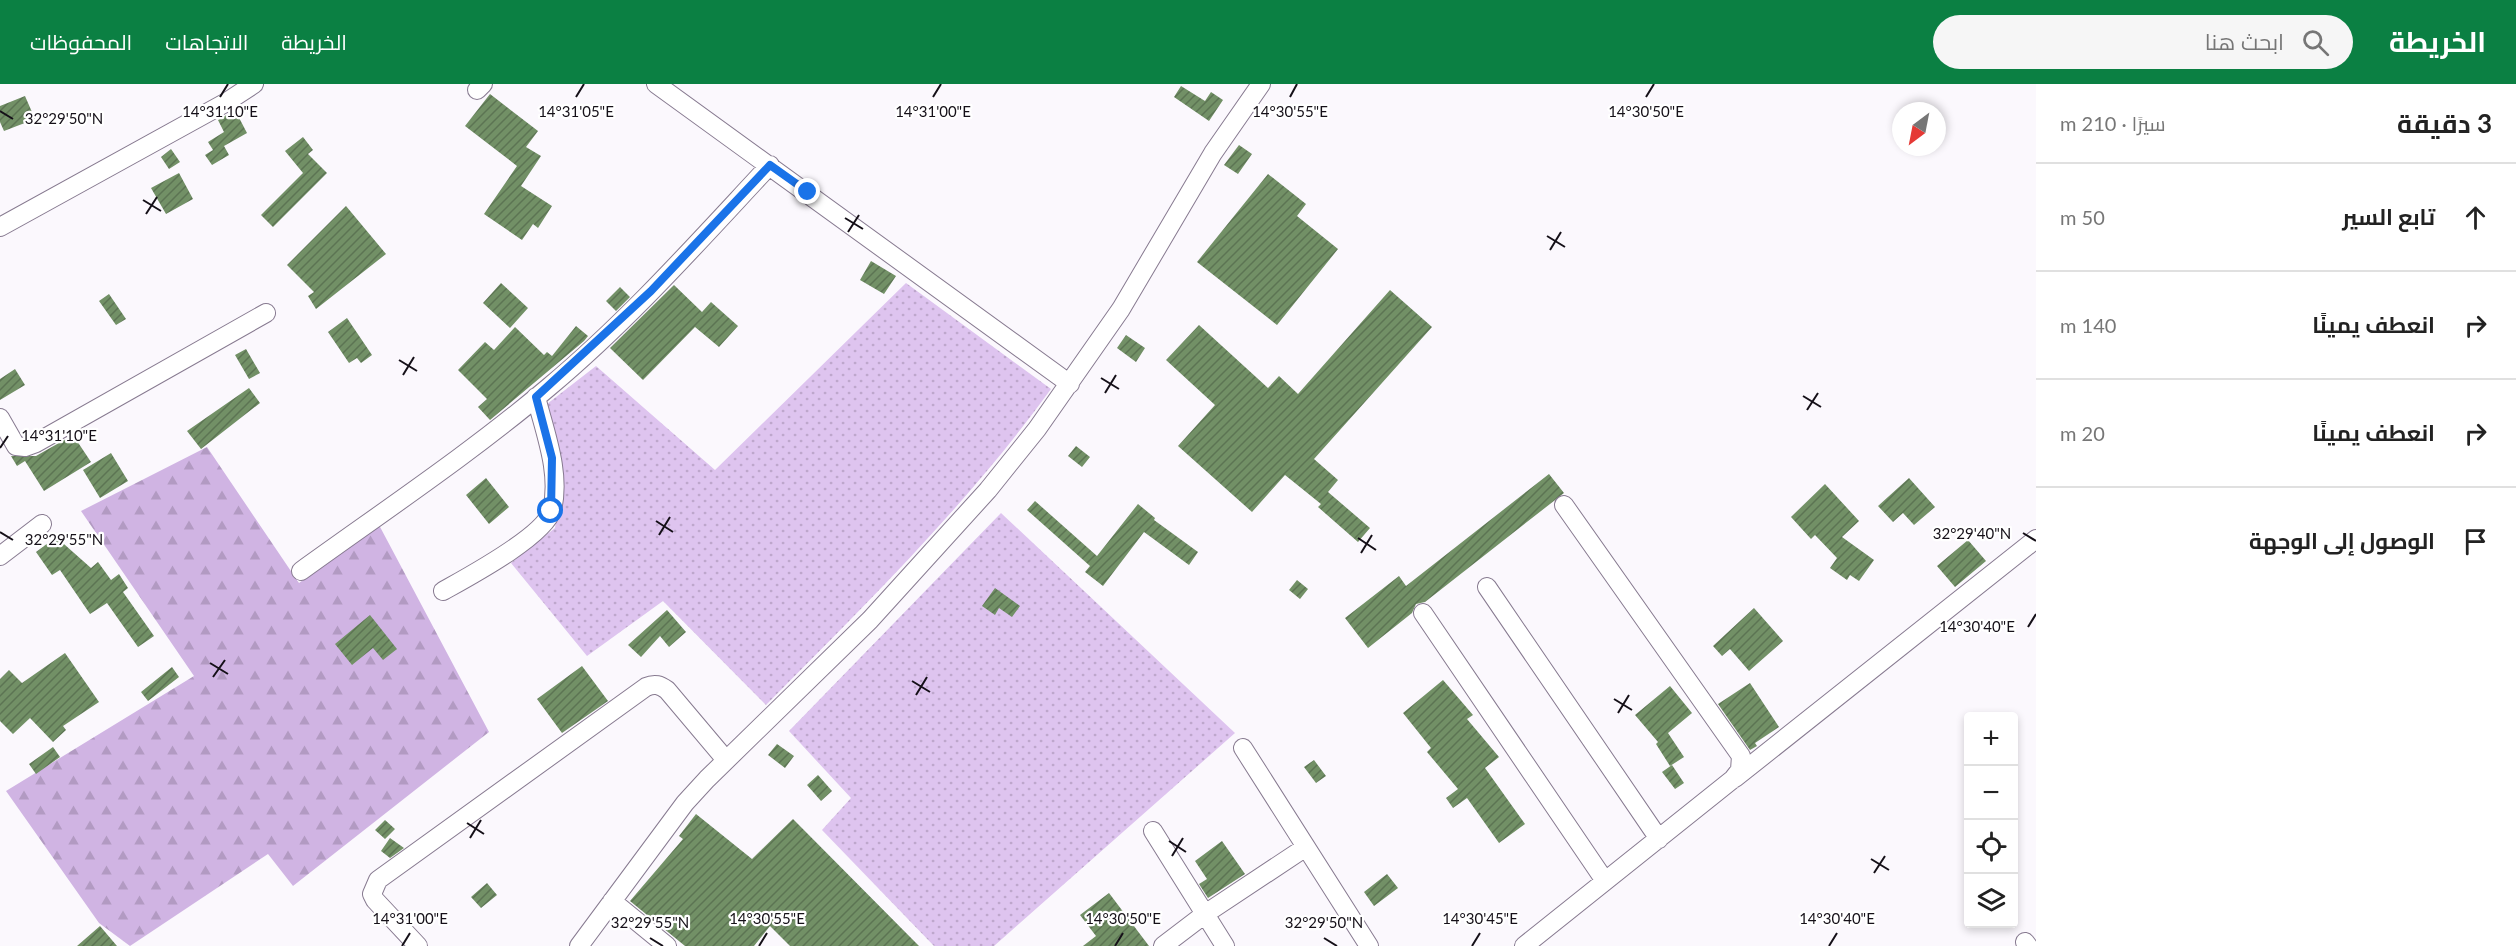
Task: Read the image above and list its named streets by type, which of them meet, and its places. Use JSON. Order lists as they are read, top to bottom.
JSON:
{
  "north": "bottom left",
  "page": {
    "header": "الخريطة",
    "search": "ابحث هنا",
    "nav": ["الخريطة", "الاتجاهات", "المحفوظات"],
    "heading": ["3 دقيقة", "سيرًا · 210 m"],
    "list": [
      ["تابع السير", "50 m"],
      ["انعطف يمينًا", "140 m"],
      ["انعطف يمينًا", "20 m"],
      "الوصول إلى الوجهة"
    ],
    "map_buttons": ["+", "−"]
  },
  "coordinates": [
    "14°31'10\"E",
    "14°31'05\"E",
    "14°31'00\"E",
    "14°30'55\"E",
    "14°30'50\"E",
    "32°29'50\"N",
    "32°29'40\"N",
    "32°29'55\"N",
    "14°30'40\"E",
    "14°30'45\"E"
  ]
}
